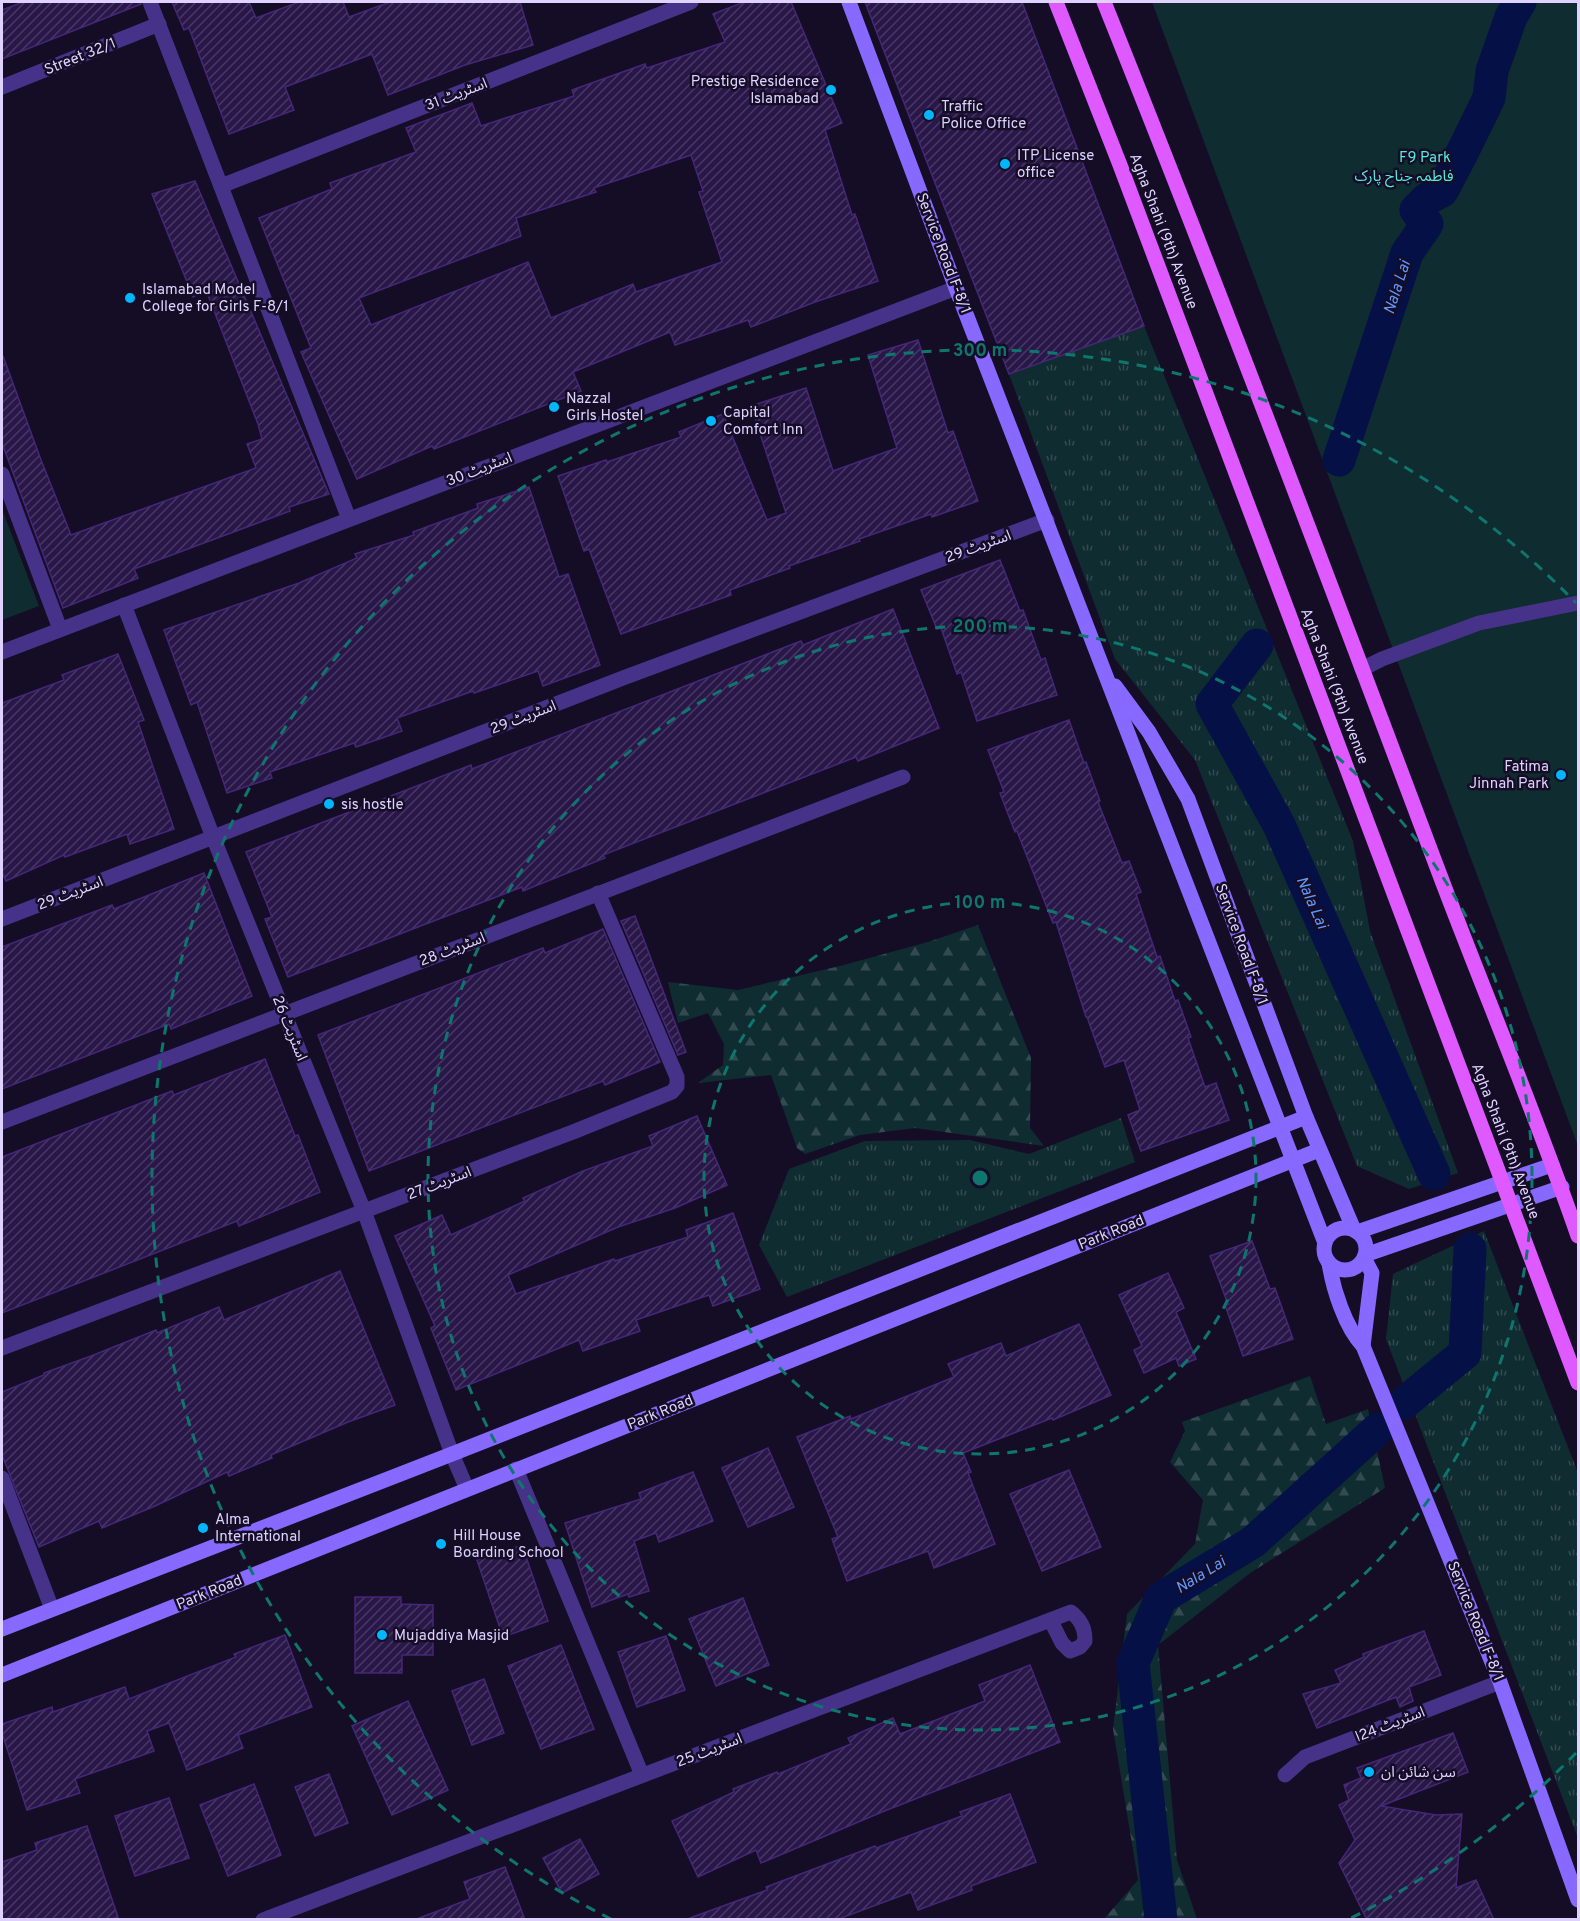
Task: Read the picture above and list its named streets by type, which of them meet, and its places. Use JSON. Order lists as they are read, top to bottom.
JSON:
{
  "streets": {
    "main road": ["Agha Shahi (9th) Avenue"],
    "street": [
      "Street 32/1",
      "اسٹریٹ 31",
      "Service Road F-8/1",
      "اسٹریٹ 30",
      "اسٹریٹ 29",
      "اسٹریٹ 28",
      "اسٹریٹ 26",
      "اسٹریٹ 27",
      "Park Road",
      "اسٹریٹ 24ا",
      "اسٹریٹ 25"
    ]
  },
  "crossings": [
    ["Service Road F-8/1", "اسٹریٹ 30"],
    ["Service Road F-8/1", "اسٹریٹ 29"],
    ["Service Road F-8/1", "Park Road"],
    ["Service Road F-8/1", "اسٹریٹ 24ا"],
    ["اسٹریٹ 30", "اسٹریٹ 26"],
    ["اسٹریٹ 29", "اسٹریٹ 26"],
    ["اسٹریٹ 28", "اسٹریٹ 26"],
    ["اسٹریٹ 28", "اسٹریٹ 27"],
    ["اسٹریٹ 26", "اسٹریٹ 27"],
    ["اسٹریٹ 26", "Park Road"]
  ],
  "water": ["Nala Lai"],
  "parks": ["F9 Park", "فاطمہ جناح پارک"],
  "places": [
    "Prestige Residence Islamabad",
    "Traffic Police Office",
    "ITP License office",
    "Islamabad Model College for Girls F-8/1",
    "Nazzal Girls Hostel",
    "Capital Comfort Inn",
    "Fatima Jinnah Park",
    "sis hostle",
    "Alma International",
    "Hill House Boarding School",
    "Mujaddiya Masjid",
    "سن شائن ان"
  ],
  "rings": ["300 m", "200 m", "100 m"]
}
